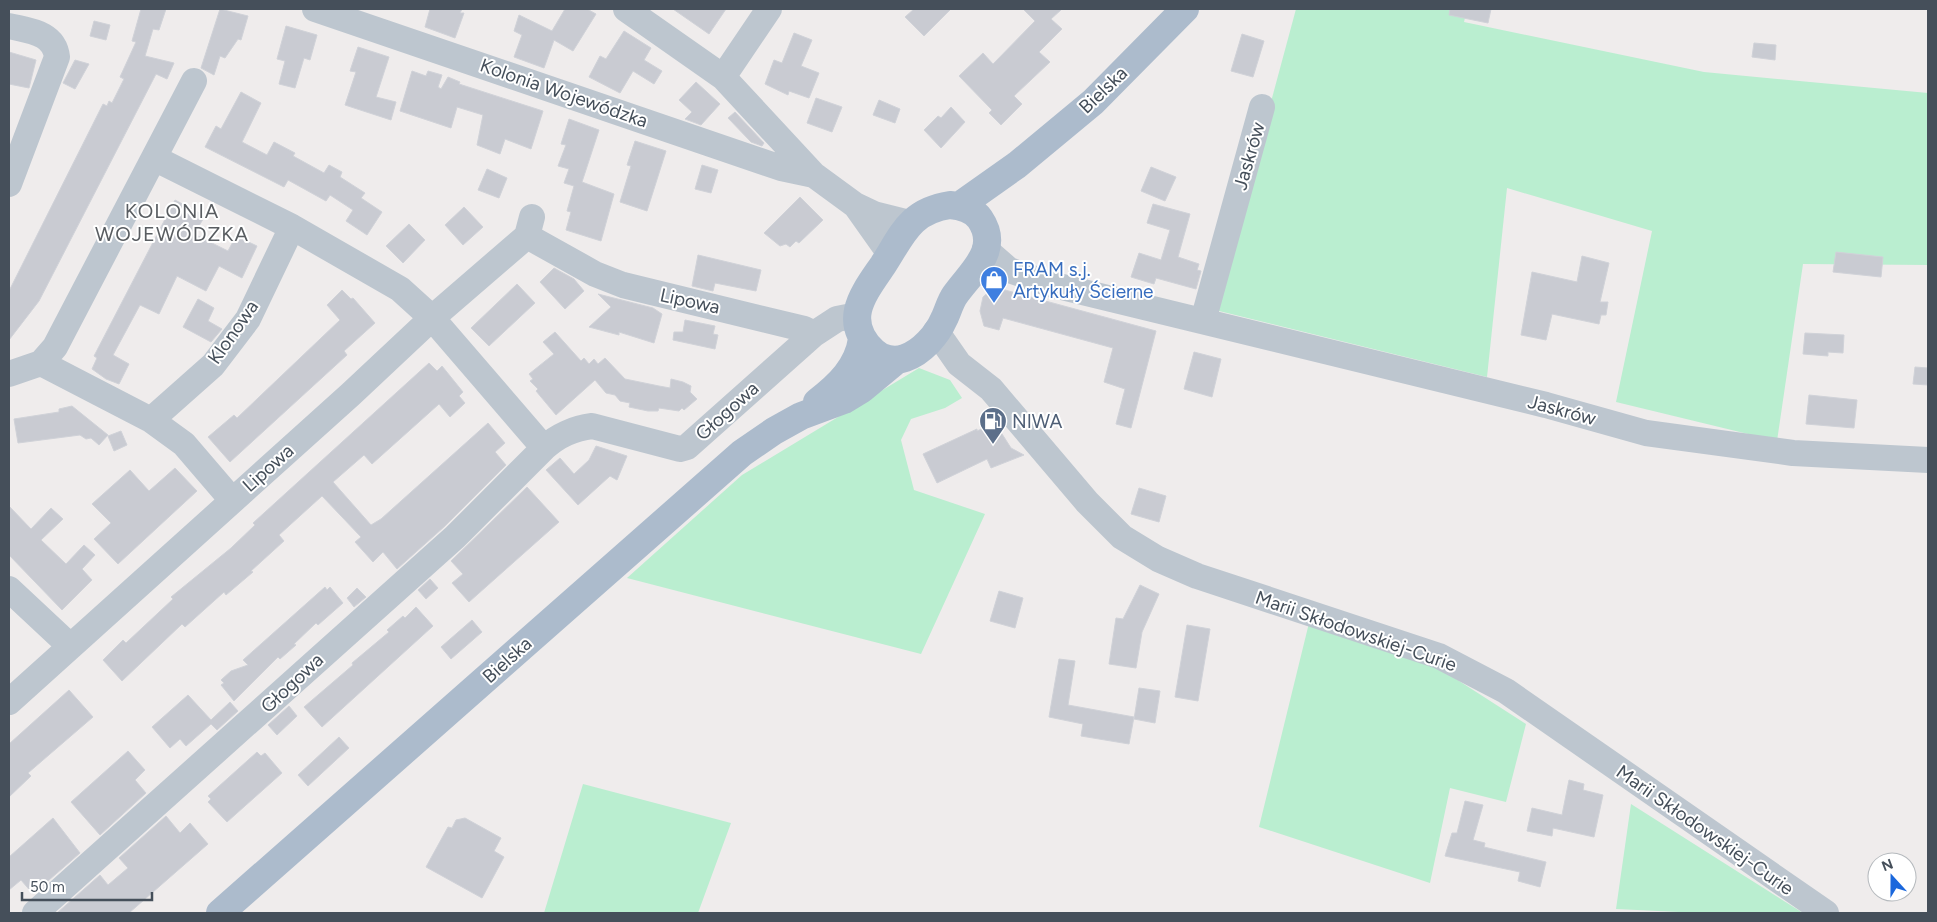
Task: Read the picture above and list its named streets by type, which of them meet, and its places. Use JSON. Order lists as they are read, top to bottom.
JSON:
{
  "streets": {
    "main road": ["Bielska"],
    "street": [
      "Kolonia Wojewódzka",
      "Jaskrów",
      "Lipowa",
      "Klonowa",
      "Głogowa",
      "Marii Skłodowskiej-Curie"
    ]
  },
  "crossings": [
    ["Bielska", "Jaskrów"],
    ["Bielska", "Marii Skłodowskiej-Curie"],
    ["Lipowa", "Głogowa"]
  ],
  "districts": ["KOLONIA WOJEWÓDZKA"],
  "places": {
    "shop": ["FRAM s.j. Artykuły Ścierne"],
    "fuel station": ["NIWA"]
  },
  "scale_bar": "50 m",
  "north": "top"
}
